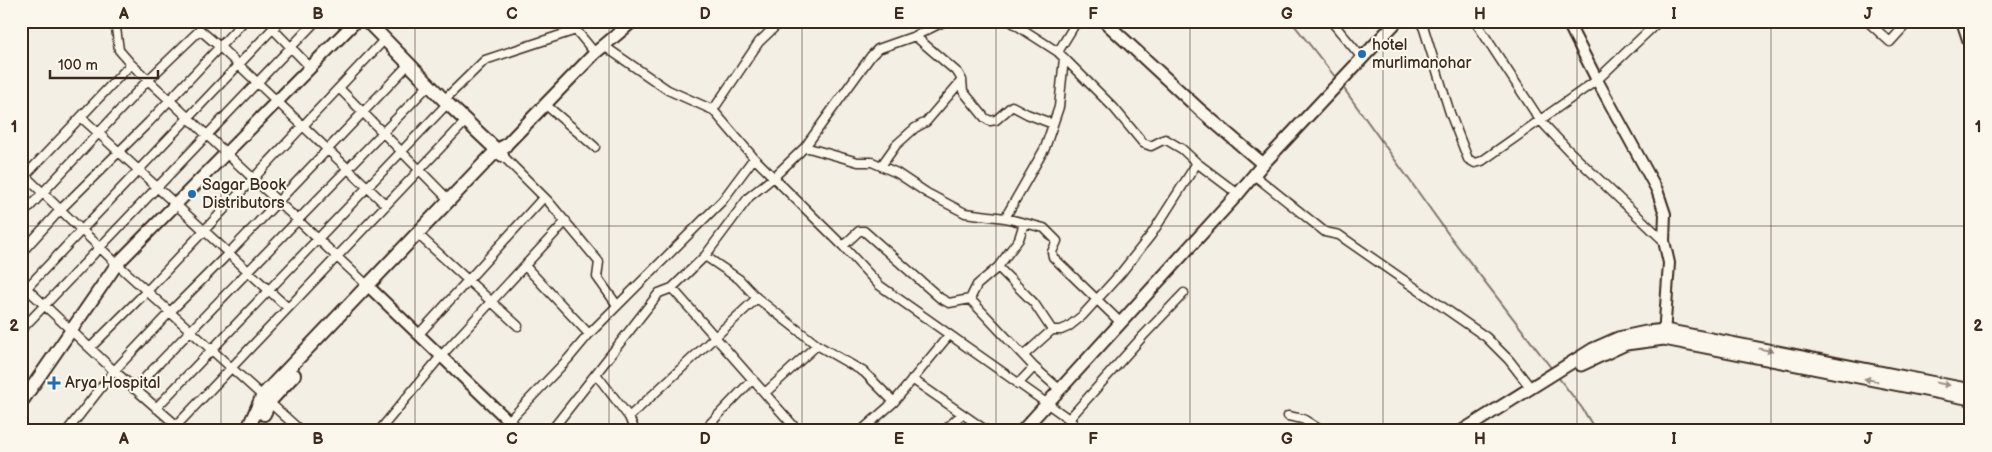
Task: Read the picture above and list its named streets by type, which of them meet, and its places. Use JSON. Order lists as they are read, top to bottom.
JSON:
{
  "places": {
    "other": ["hotel murlimanohar", "Sagar Book Distributors"],
    "health": ["Arya Hospital"]
  },
  "scale_bar": "100 m",
  "grid": {
    "columns": [
      "A",
      "B",
      "C",
      "D",
      "E",
      "F",
      "G",
      "H",
      "I",
      "J"
    ],
    "rows": ["1", "2"]
  }
}
